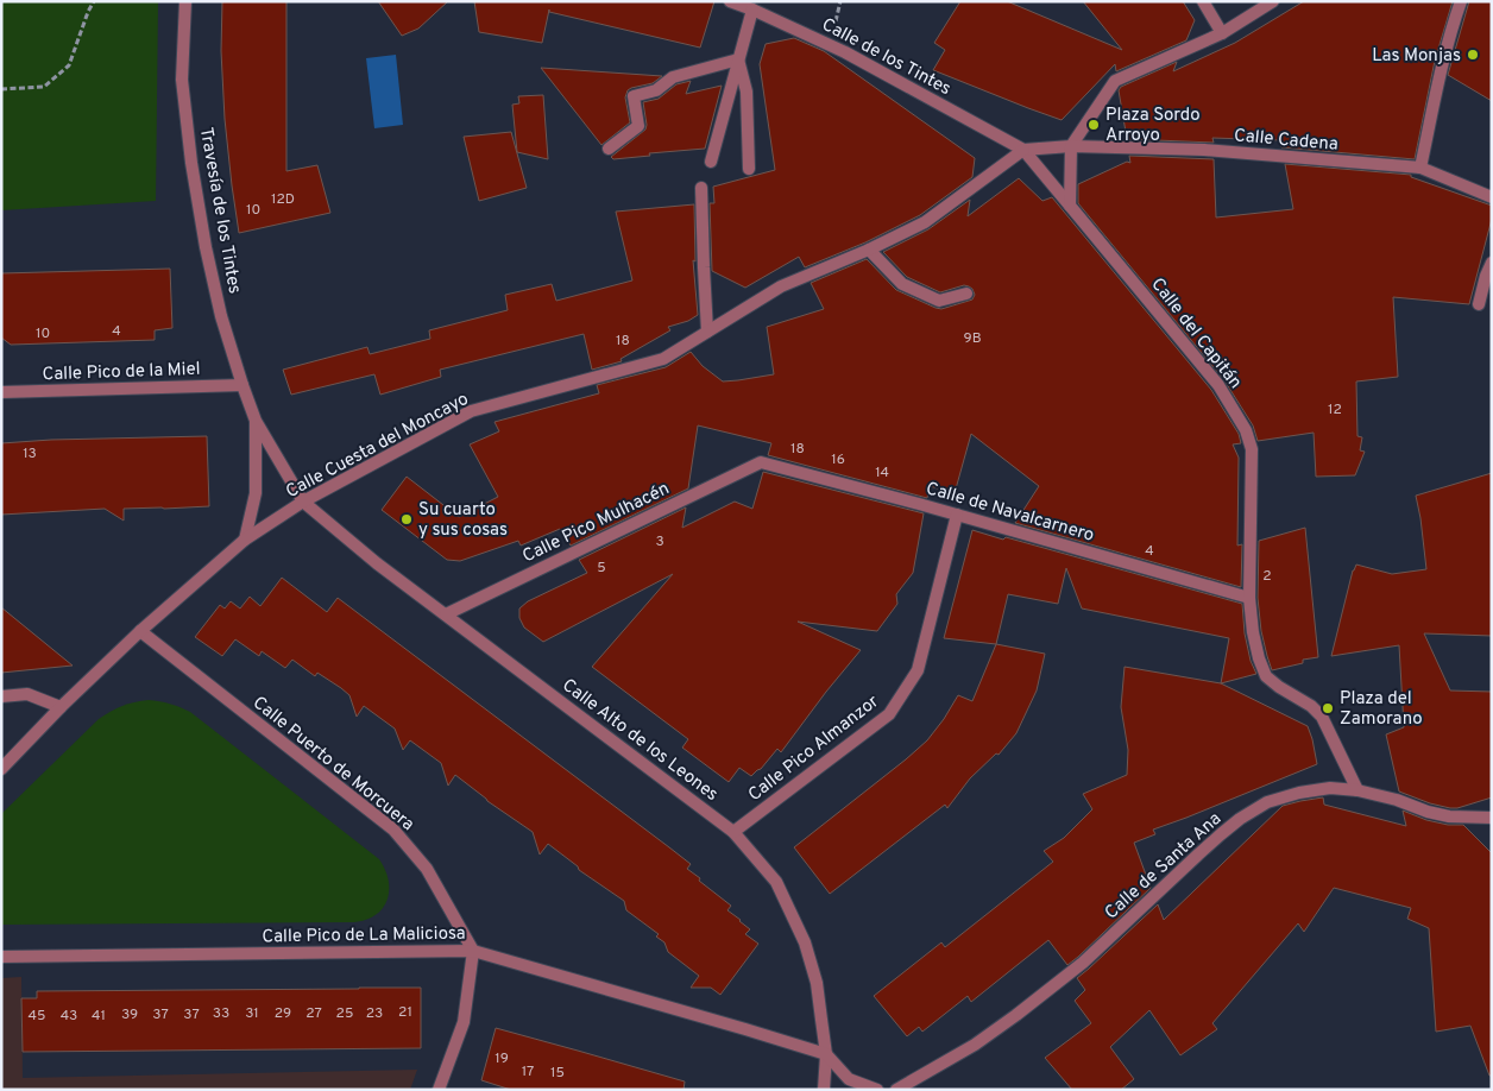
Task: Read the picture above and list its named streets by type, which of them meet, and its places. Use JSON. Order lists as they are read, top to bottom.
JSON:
{
  "streets": {
    "street": [
      "Calle de los Tintes",
      "Calle Cadena",
      "Travesía de los Tintes",
      "Calle del Capitán",
      "Calle Pico de la Miel",
      "Calle Cuesta del Moncayo",
      "Calle de Navalcarnero",
      "Calle Pico Mulhacén",
      "Calle Alto de los Leones",
      "Calle Pico Almanzor",
      "Calle Puerto de Morcuera",
      "Calle de Santa Ana",
      "Calle Pico de La Maliciosa"
    ]
  },
  "crossings": [
    ["Calle de los Tintes", "Calle Cadena"],
    ["Calle de los Tintes", "Calle del Capitán"],
    ["Calle de los Tintes", "Calle Cuesta del Moncayo"],
    ["Calle Cadena", "Calle del Capitán"],
    ["Calle Cadena", "Calle Cuesta del Moncayo"],
    ["Travesía de los Tintes", "Calle Pico de la Miel"],
    ["Travesía de los Tintes", "Calle Cuesta del Moncayo"],
    ["Travesía de los Tintes", "Calle Alto de los Leones"],
    ["Calle del Capitán", "Calle Cuesta del Moncayo"],
    ["Calle del Capitán", "Calle de Navalcarnero"],
    ["Calle del Capitán", "Calle de Santa Ana"],
    ["Calle Cuesta del Moncayo", "Calle Alto de los Leones"],
    ["Calle Cuesta del Moncayo", "Calle Puerto de Morcuera"],
    ["Calle de Navalcarnero", "Calle Pico Mulhacén"],
    ["Calle de Navalcarnero", "Calle Pico Almanzor"],
    ["Calle Pico Mulhacén", "Calle Alto de los Leones"],
    ["Calle Alto de los Leones", "Calle Pico Almanzor"],
    ["Calle Alto de los Leones", "Calle Pico de La Maliciosa"],
    ["Calle Puerto de Morcuera", "Calle Pico de La Maliciosa"]
  ],
  "places": [
    "Las Monjas",
    "Plaza Sordo Arroyo",
    "Su cuarto y sus cosas",
    "Plaza del Zamorano"
  ],
  "house_numbers": [
    "12D",
    "10",
    "4",
    "10",
    "9B",
    "18",
    "12",
    "18",
    "13",
    "16",
    "14",
    "3",
    "4",
    "5",
    "2",
    "21",
    "33",
    "31",
    "29",
    "27",
    "25",
    "23",
    "39",
    "37",
    "37",
    "45",
    "43",
    "41",
    "19",
    "17",
    "15"
  ]
}
